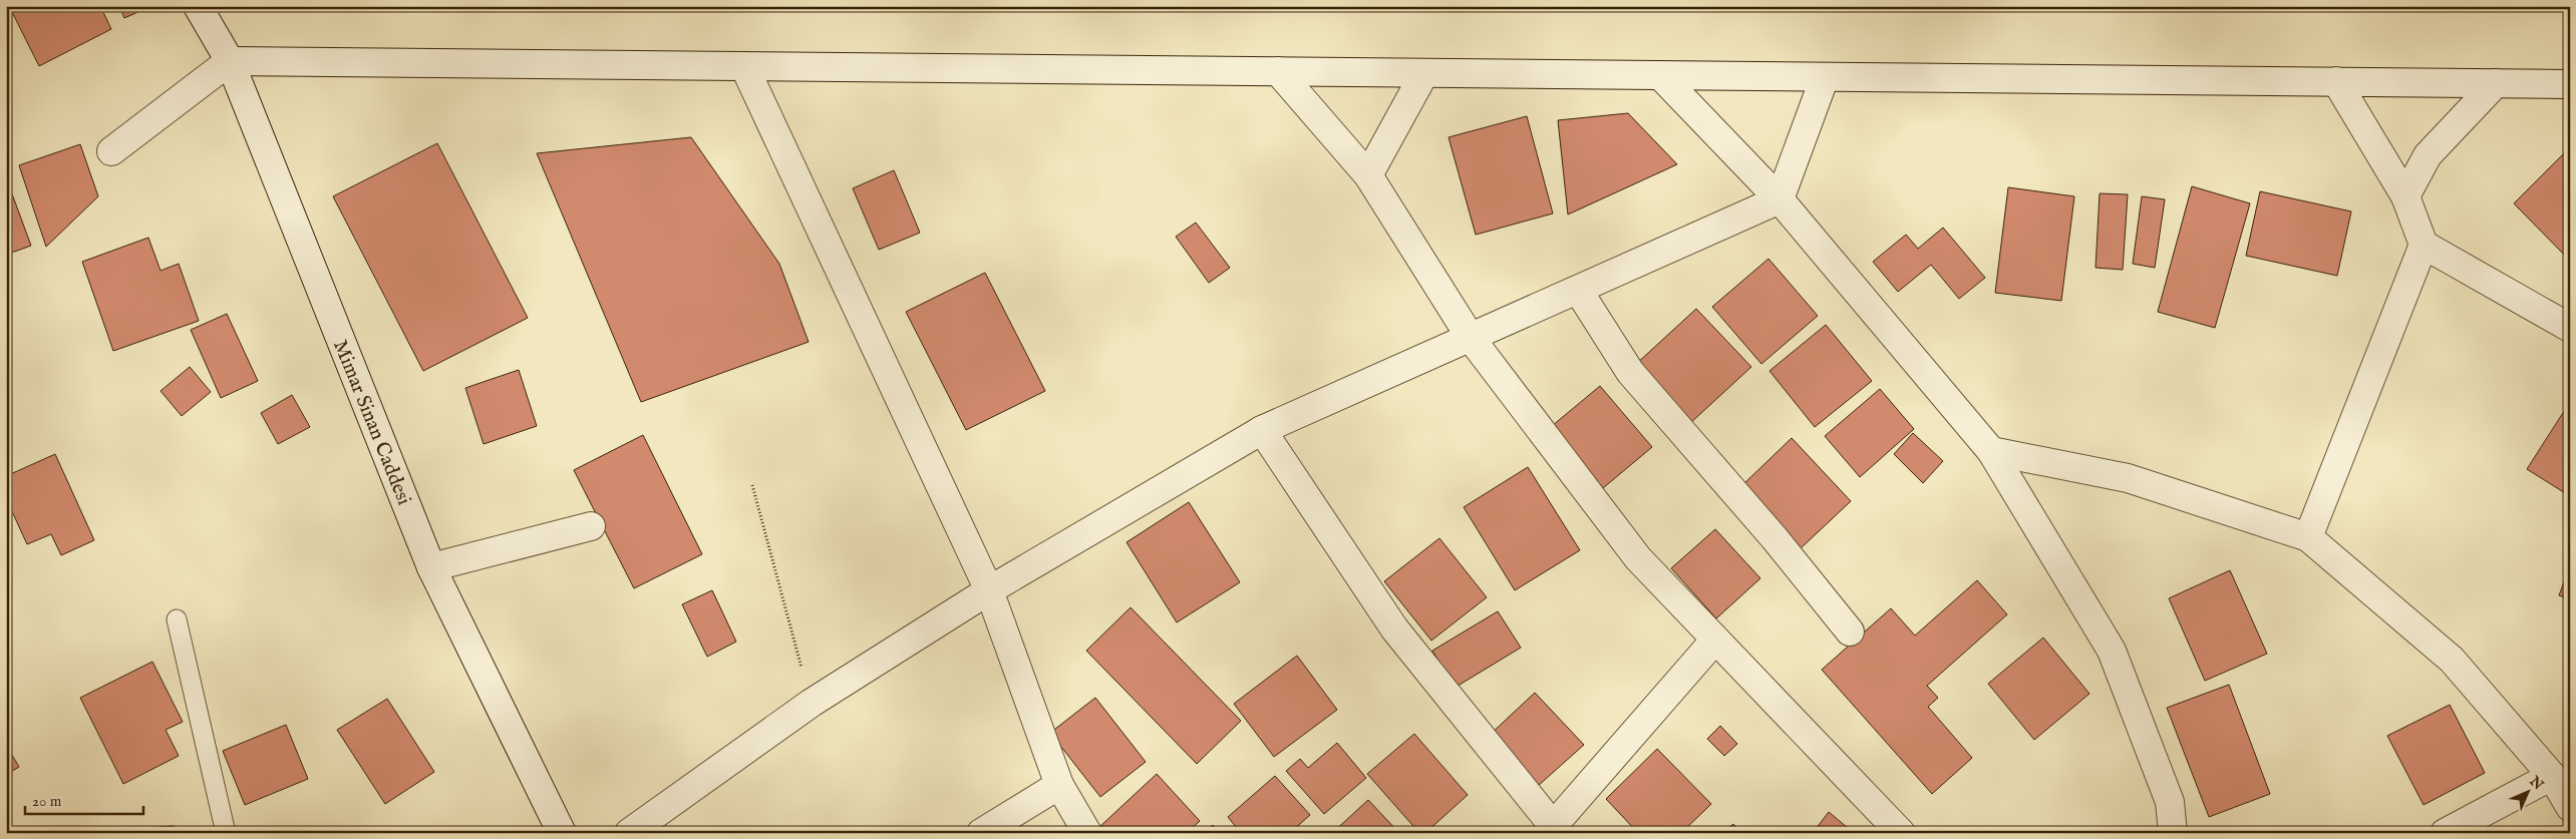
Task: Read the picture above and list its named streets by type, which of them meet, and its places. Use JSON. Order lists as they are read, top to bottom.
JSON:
{
  "streets": {
    "street": ["Mimar Sinan Caddesi"]
  },
  "scale_bar": "20 m",
  "north": "top right"
}
